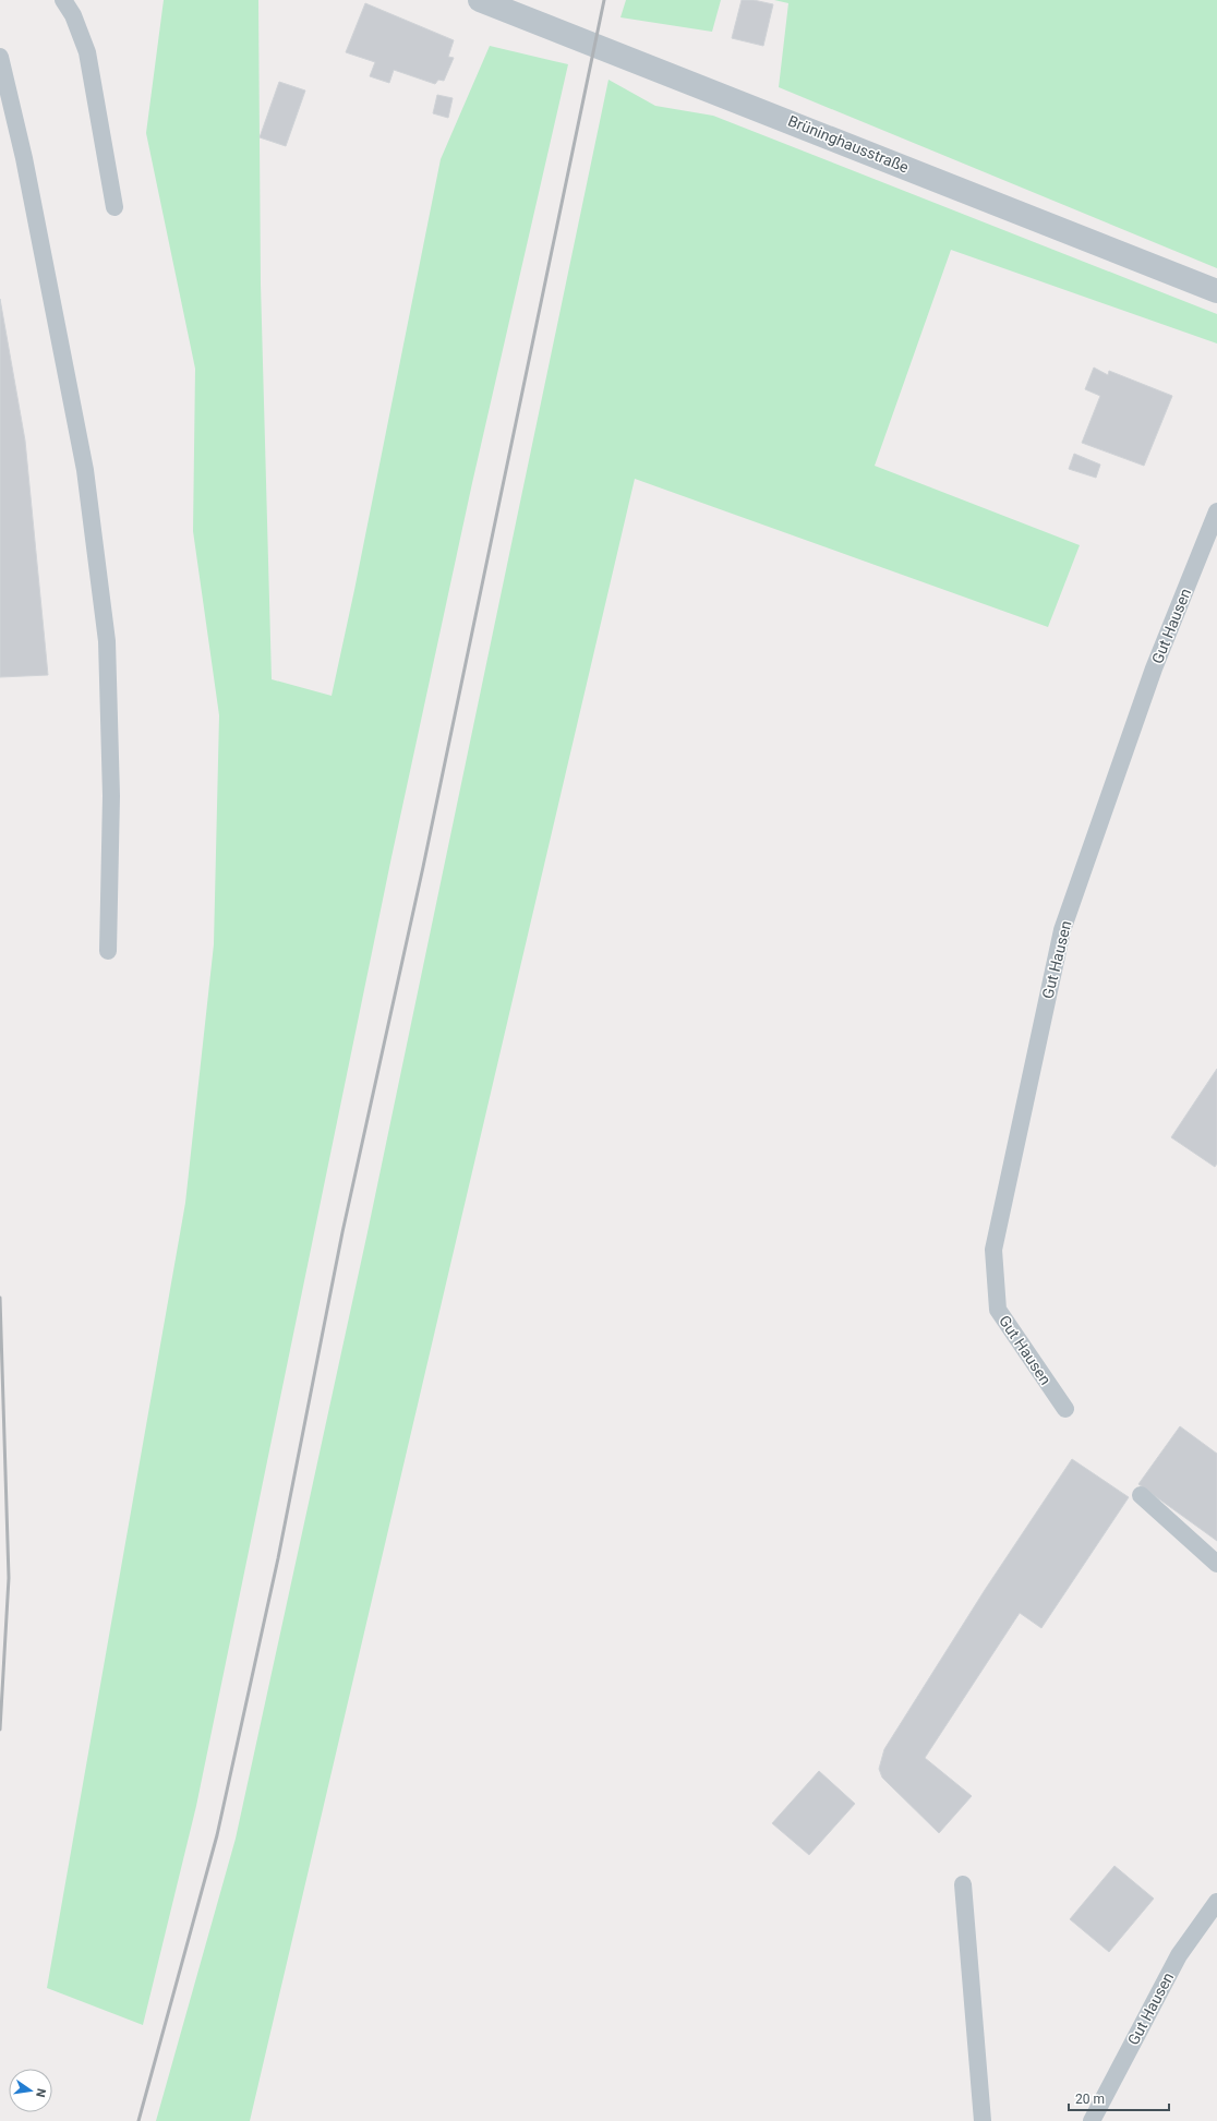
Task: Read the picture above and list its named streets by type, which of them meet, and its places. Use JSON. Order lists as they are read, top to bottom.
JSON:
{
  "streets": {
    "street": ["Brüninghausstraße"],
    "lane": ["Gut Hausen"]
  },
  "scale_bar": "20 m",
  "north": "right"
}
